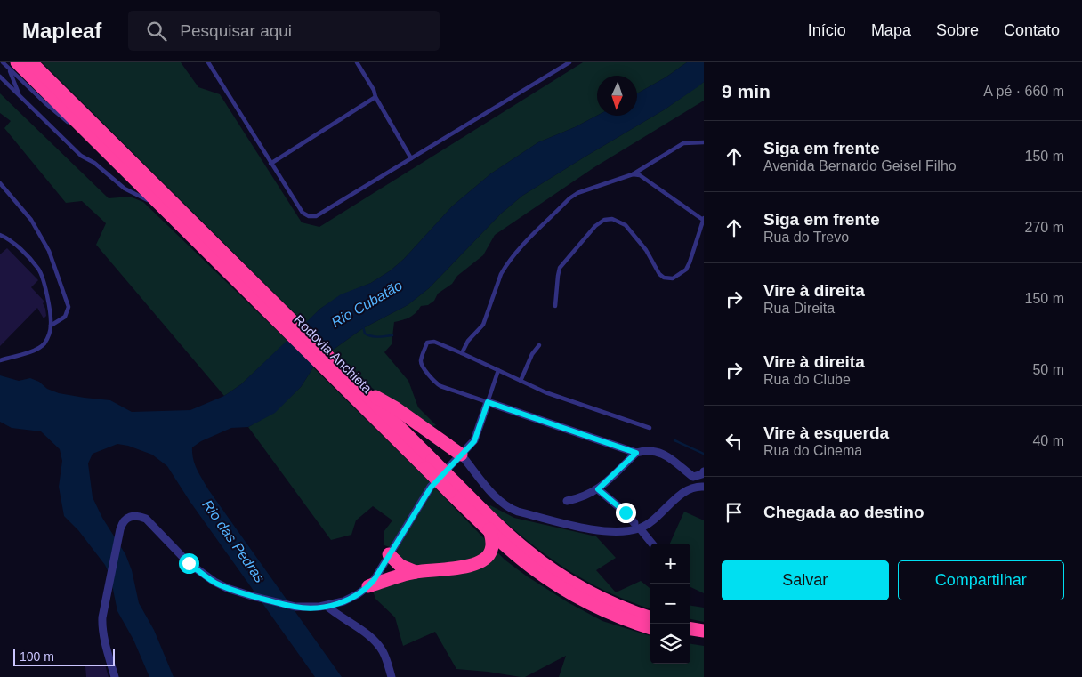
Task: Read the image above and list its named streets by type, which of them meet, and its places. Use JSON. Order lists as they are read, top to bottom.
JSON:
{
  "streets": {
    "highway": ["Rodovia Anchieta"]
  },
  "water": ["Rio Cubatão", "Rio das Pedras"],
  "scale_bar": "100 m",
  "north": "bottom",
  "page": {
    "header": "Mapleaf",
    "search": "Pesquisar aqui",
    "nav": [
      "Início",
      "Mapa",
      "Sobre",
      "Contato"
    ],
    "heading": ["9 min", "A pé · 660 m"],
    "list": [
      ["Siga em frente", "Avenida Bernardo Geisel Filho", "150 m"],
      ["Siga em frente", "Rua do Trevo", "270 m"],
      ["Vire à direita", "Rua Direita", "150 m"],
      ["Vire à direita", "Rua do Clube", "50 m"],
      ["Vire à esquerda", "Rua do Cinema", "40 m"],
      "Chegada ao destino"
    ],
    "map_buttons": ["+", "−"],
    "buttons": ["Salvar", "Compartilhar"],
    "scale": "100 m"
  }
}
